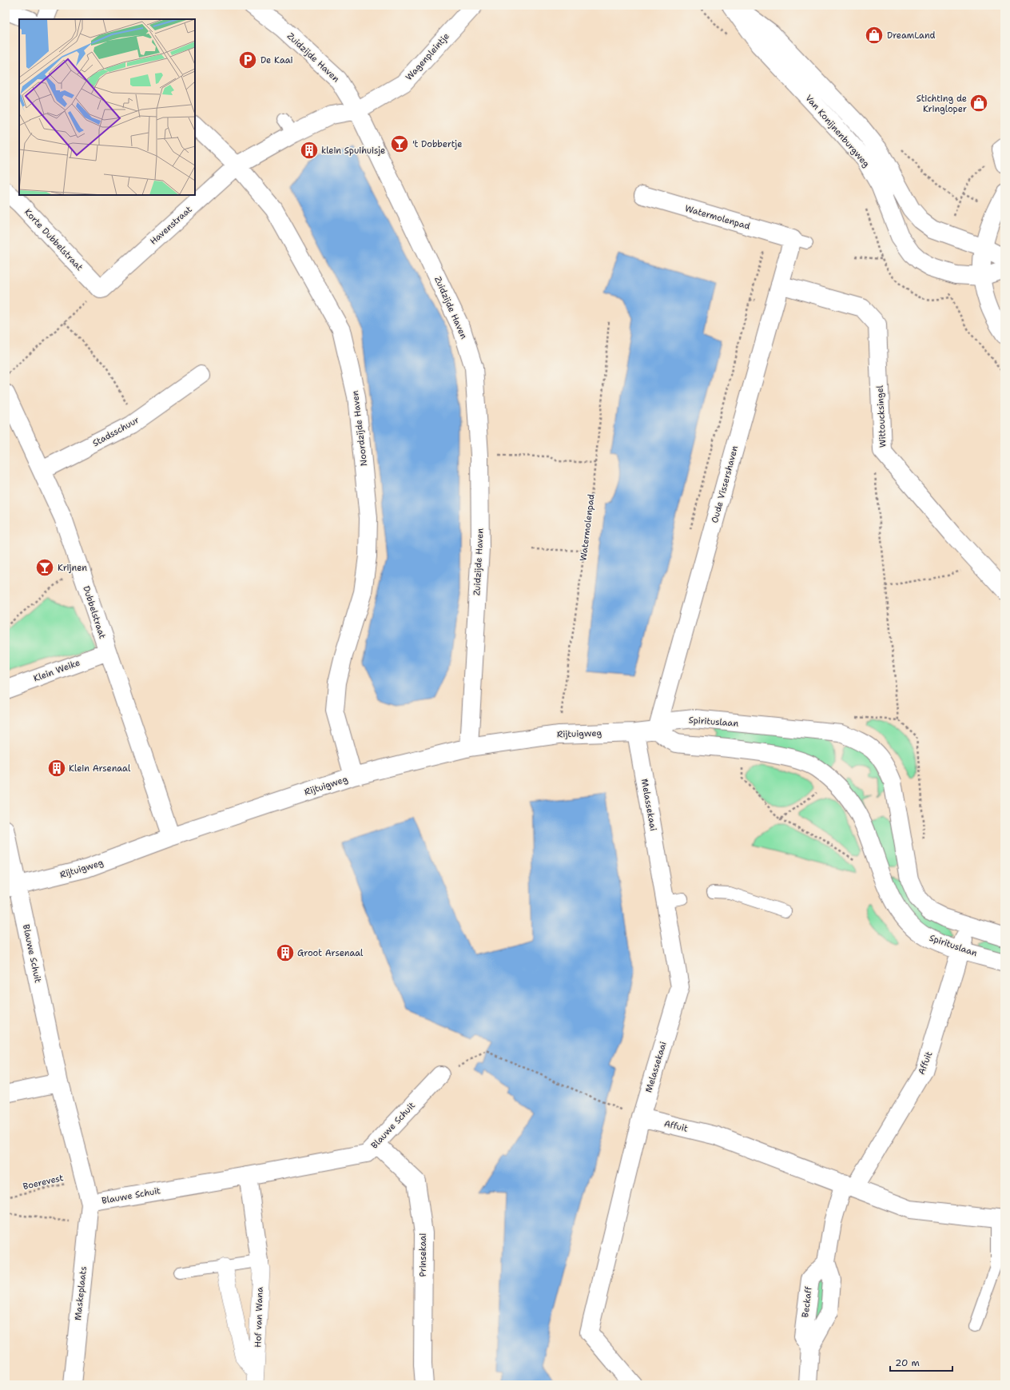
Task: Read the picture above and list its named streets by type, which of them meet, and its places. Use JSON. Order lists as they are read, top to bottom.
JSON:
{
  "streets": {
    "street": [
      "Wagenpleintje",
      "Zuidzijde Haven",
      "Van Konijnenburgweg",
      "Watermolenpad",
      "Havenstraat",
      "Korte Dubbelstraat",
      "Wittoucksingel",
      "Noordzijde Haven",
      "Stadsschuur",
      "Oude Vissershaven",
      "Dubbelstraat",
      "Klein Weike",
      "Spirituslaan",
      "Rijtuigweg",
      "Melassekaai",
      "Blauwe Schuit",
      "Affuit",
      "Prinsekaai",
      "Maskeplaats",
      "Beckaff",
      "Hof van Wana"
    ],
    "path": ["Boerevest"]
  },
  "crossings": [
    ["Wagenpleintje", "Zuidzijde Haven"],
    ["Wagenpleintje", "Havenstraat"],
    ["Zuidzijde Haven", "Havenstraat"],
    ["Zuidzijde Haven", "Rijtuigweg"],
    ["Watermolenpad", "Oude Vissershaven"],
    ["Watermolenpad", "Rijtuigweg"],
    ["Havenstraat", "Korte Dubbelstraat"],
    ["Havenstraat", "Noordzijde Haven"],
    ["Wittoucksingel", "Oude Vissershaven"],
    ["Noordzijde Haven", "Rijtuigweg"],
    ["Stadsschuur", "Dubbelstraat"],
    ["Oude Vissershaven", "Spirituslaan"],
    ["Oude Vissershaven", "Rijtuigweg"],
    ["Dubbelstraat", "Klein Weike"],
    ["Dubbelstraat", "Rijtuigweg"],
    ["Spirituslaan", "Rijtuigweg"],
    ["Spirituslaan", "Affuit"],
    ["Rijtuigweg", "Melassekaai"],
    ["Rijtuigweg", "Blauwe Schuit"],
    ["Melassekaai", "Affuit"],
    ["Blauwe Schuit", "Boerevest"],
    ["Blauwe Schuit", "Prinsekaai"],
    ["Blauwe Schuit", "Maskeplaats"],
    ["Blauwe Schuit", "Hof van Wana"],
    ["Affuit", "Beckaff"]
  ],
  "places": {
    "shop": ["DreamLand", "Stichting de Kringloper"],
    "parking": ["De Kaai"],
    "bar": ["'t Dobbertje", "Krijnen"],
    "building": ["klein Spuihuisje", "Klein Arsenaal", "Groot Arsenaal"]
  },
  "scale_bar": "20 m"
}
